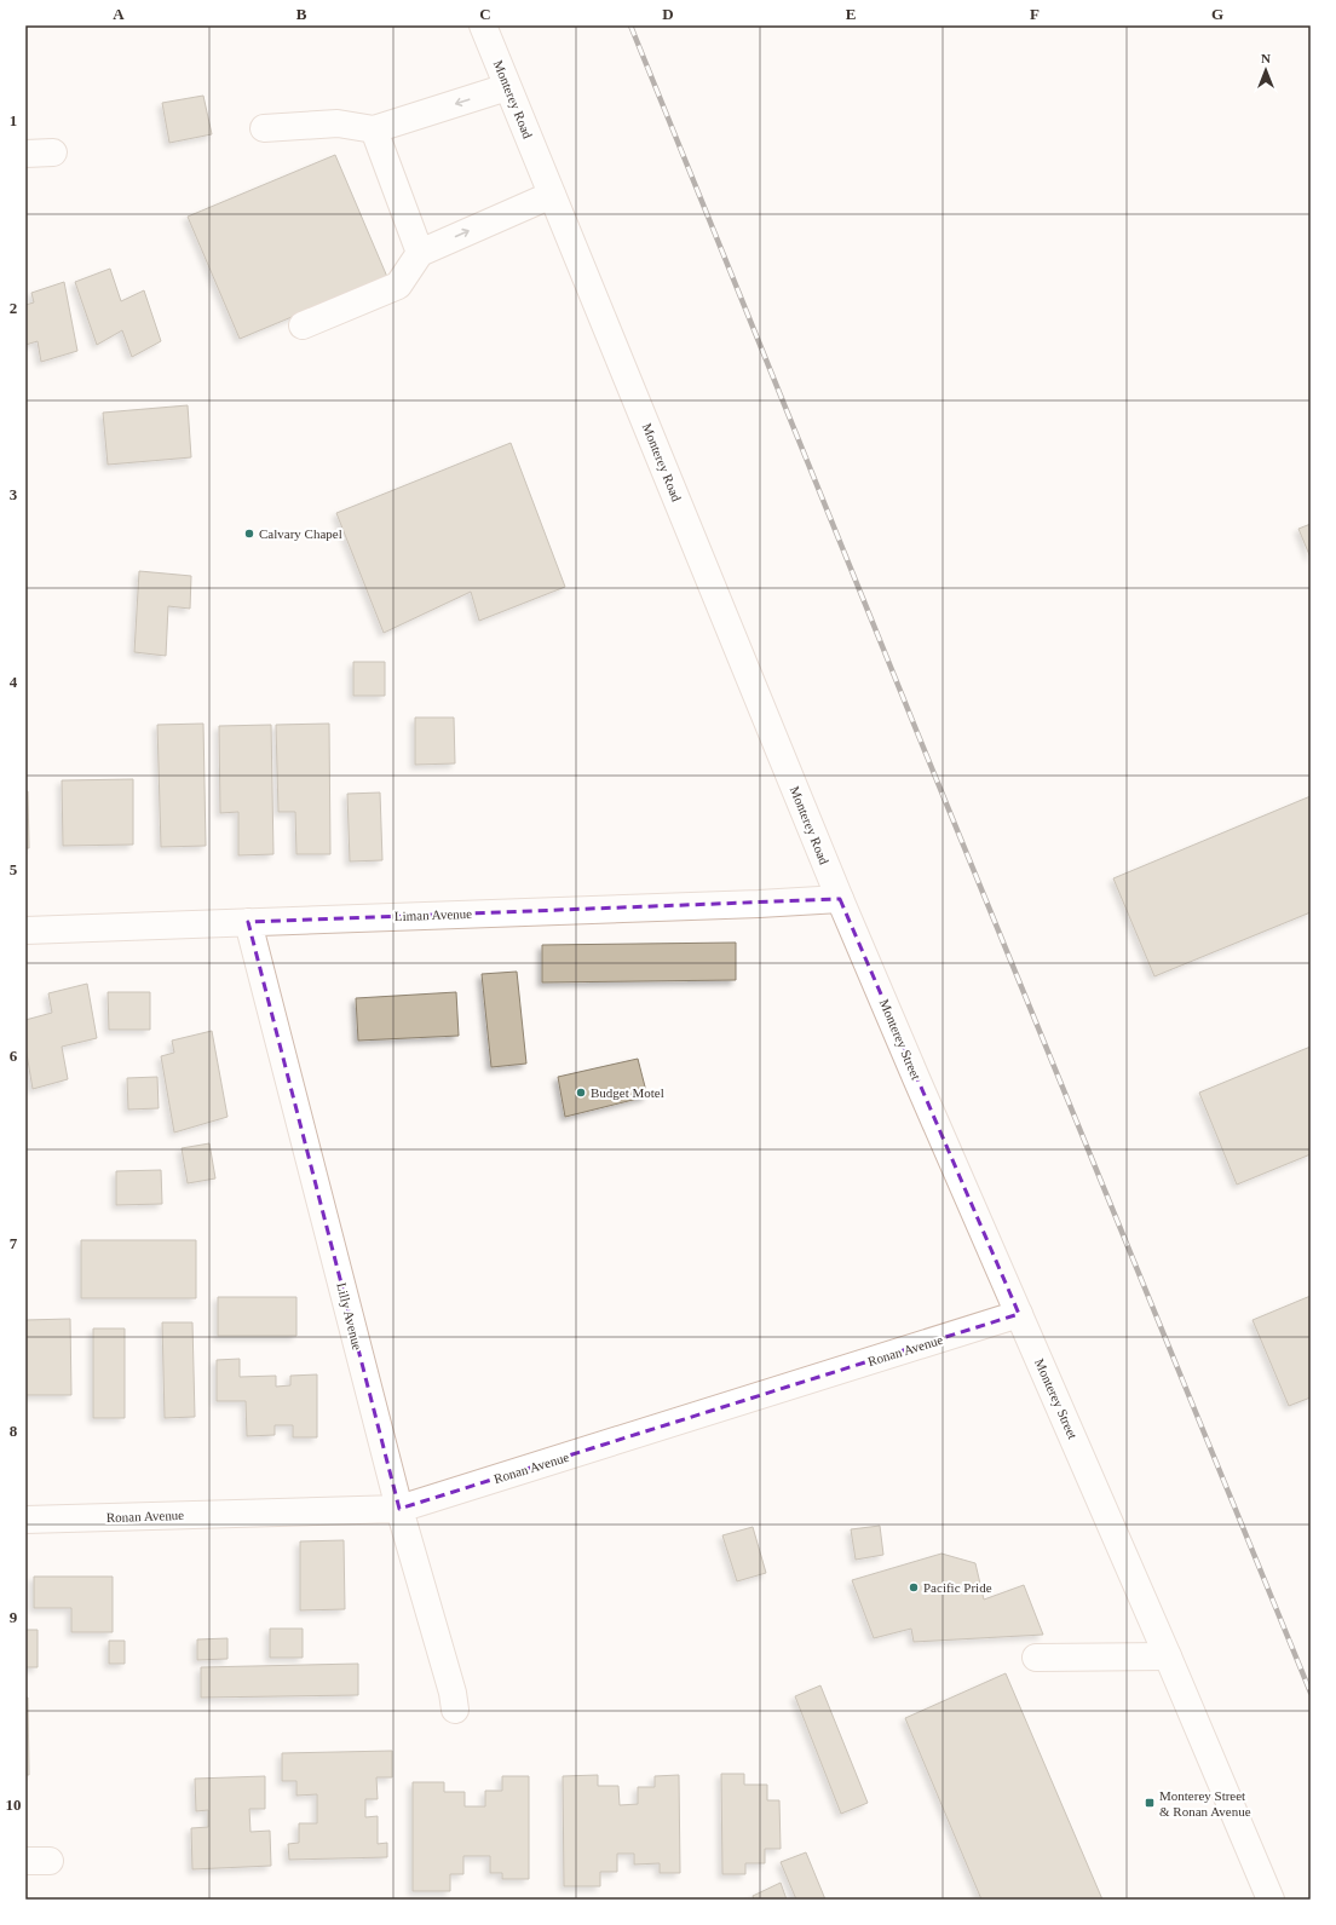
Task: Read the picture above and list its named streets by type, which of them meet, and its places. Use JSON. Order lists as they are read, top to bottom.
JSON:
{
  "streets": {
    "street": [
      "Monterey Road",
      "Liman Avenue",
      "Monterey Street",
      "Lilly Avenue",
      "Ronan Avenue"
    ]
  },
  "crossings": [
    ["Monterey Road", "Liman Avenue"],
    ["Monterey Road", "Monterey Street"],
    ["Liman Avenue", "Monterey Street"],
    ["Liman Avenue", "Lilly Avenue"],
    ["Monterey Street", "Ronan Avenue"],
    ["Lilly Avenue", "Ronan Avenue"]
  ],
  "places": {
    "other": ["Calvary Chapel", "Budget Motel", "Pacific Pride"],
    "transit": ["Monterey Street & Ronan Avenue"]
  },
  "north": "top",
  "grid": {
    "columns": [
      "A",
      "B",
      "C",
      "D",
      "E",
      "F",
      "G"
    ],
    "rows": [
      "1",
      "2",
      "3",
      "4",
      "5",
      "6",
      "7",
      "8",
      "9",
      "10"
    ]
  }
}
